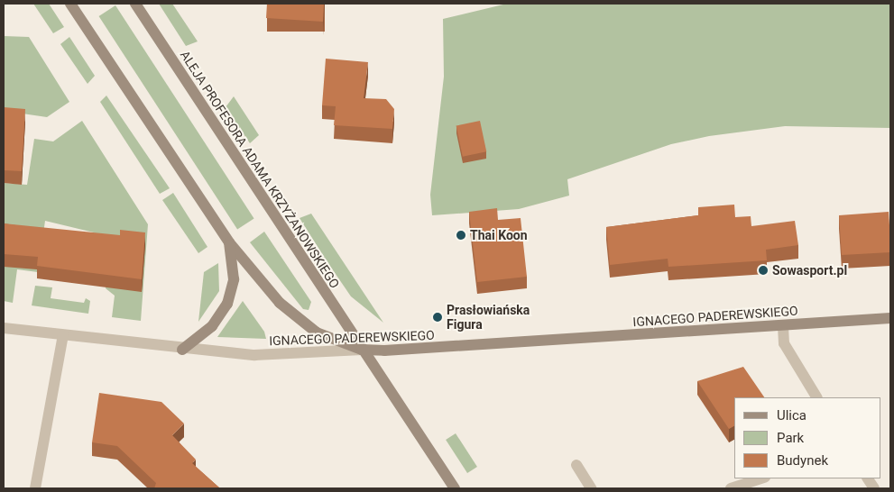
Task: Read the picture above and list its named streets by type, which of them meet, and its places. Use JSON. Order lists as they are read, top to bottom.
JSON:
{
  "streets": {
    "street": ["ALEJA PROFESORA ADAMA KRZYŻANOWSKIEGO", "IGNACEGO PADEREWSKIEGO"]
  },
  "crossings": [
    ["ALEJA PROFESORA ADAMA KRZYŻANOWSKIEGO", "IGNACEGO PADEREWSKIEGO"]
  ],
  "places": ["Thai Koon", "Sowasport.pl", "Prasłowiańska Figura"],
  "legend": ["Ulica", "Park", "Budynek"]
}
